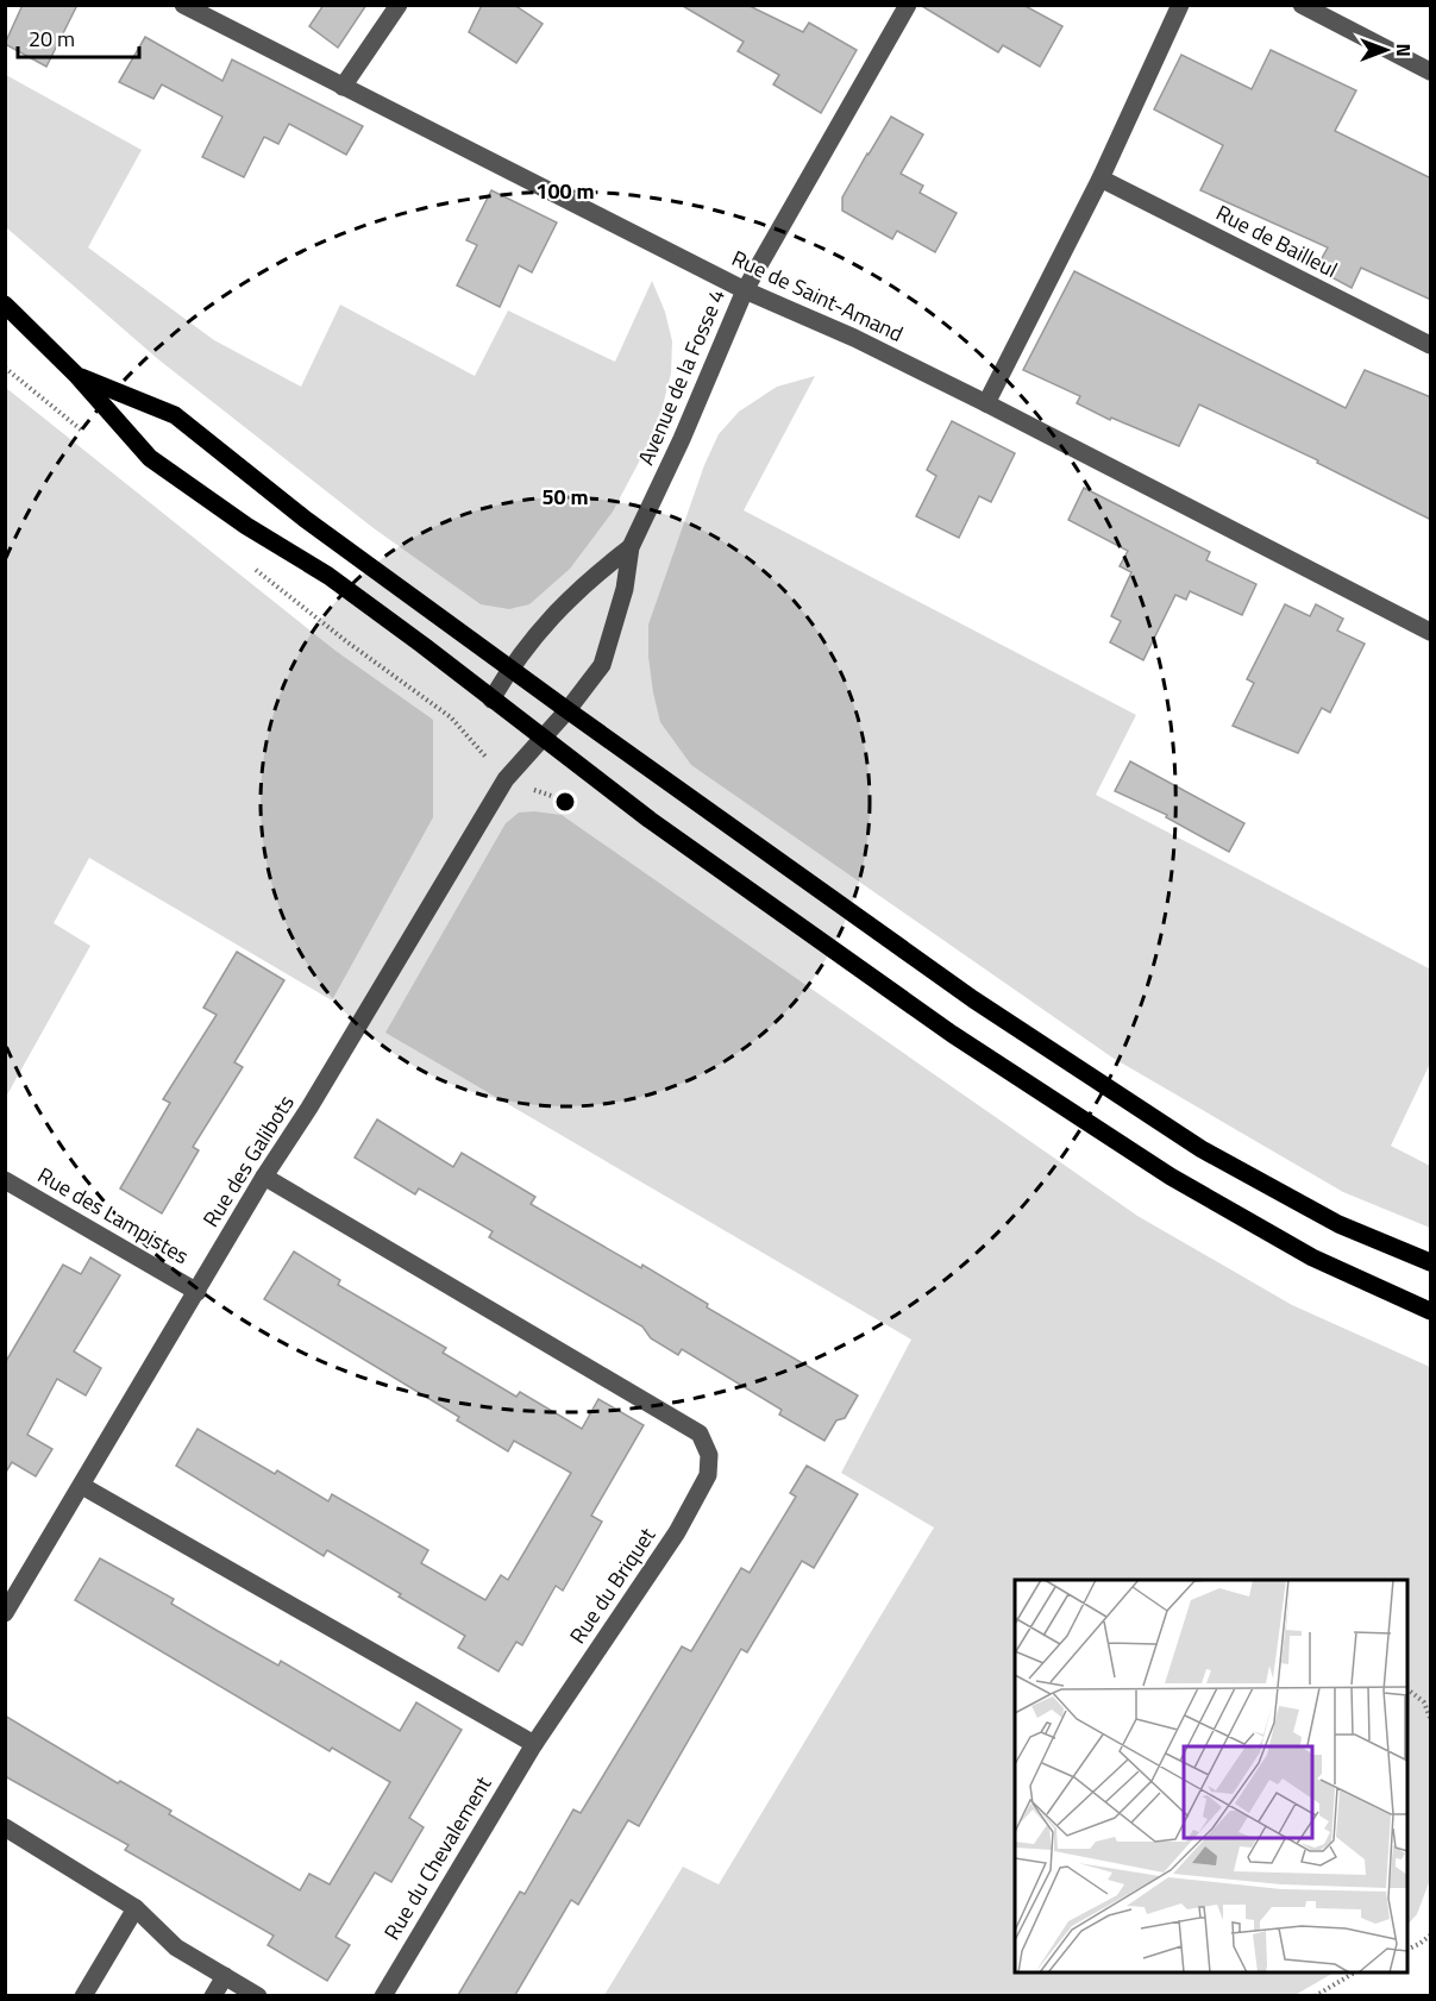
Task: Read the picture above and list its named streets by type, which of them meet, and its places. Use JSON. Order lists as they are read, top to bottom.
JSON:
{
  "streets": {
    "street": [
      "Rue de Bailleul",
      "Rue de Saint-Amand",
      "Avenue de la Fosse 4",
      "Rue des Galibots",
      "Rue des Lampistes",
      "Rue du Briquet",
      "Rue du Chevalement"
    ]
  },
  "crossings": [
    ["Rue de Saint-Amand", "Avenue de la Fosse 4"],
    ["Avenue de la Fosse 4", "Rue des Galibots"],
    ["Rue des Galibots", "Rue des Lampistes"],
    ["Rue des Galibots", "Rue du Briquet"],
    ["Rue du Briquet", "Rue du Chevalement"]
  ],
  "scale_bar": "20 m",
  "north": "right",
  "rings": ["100 m", "50 m"]
}
